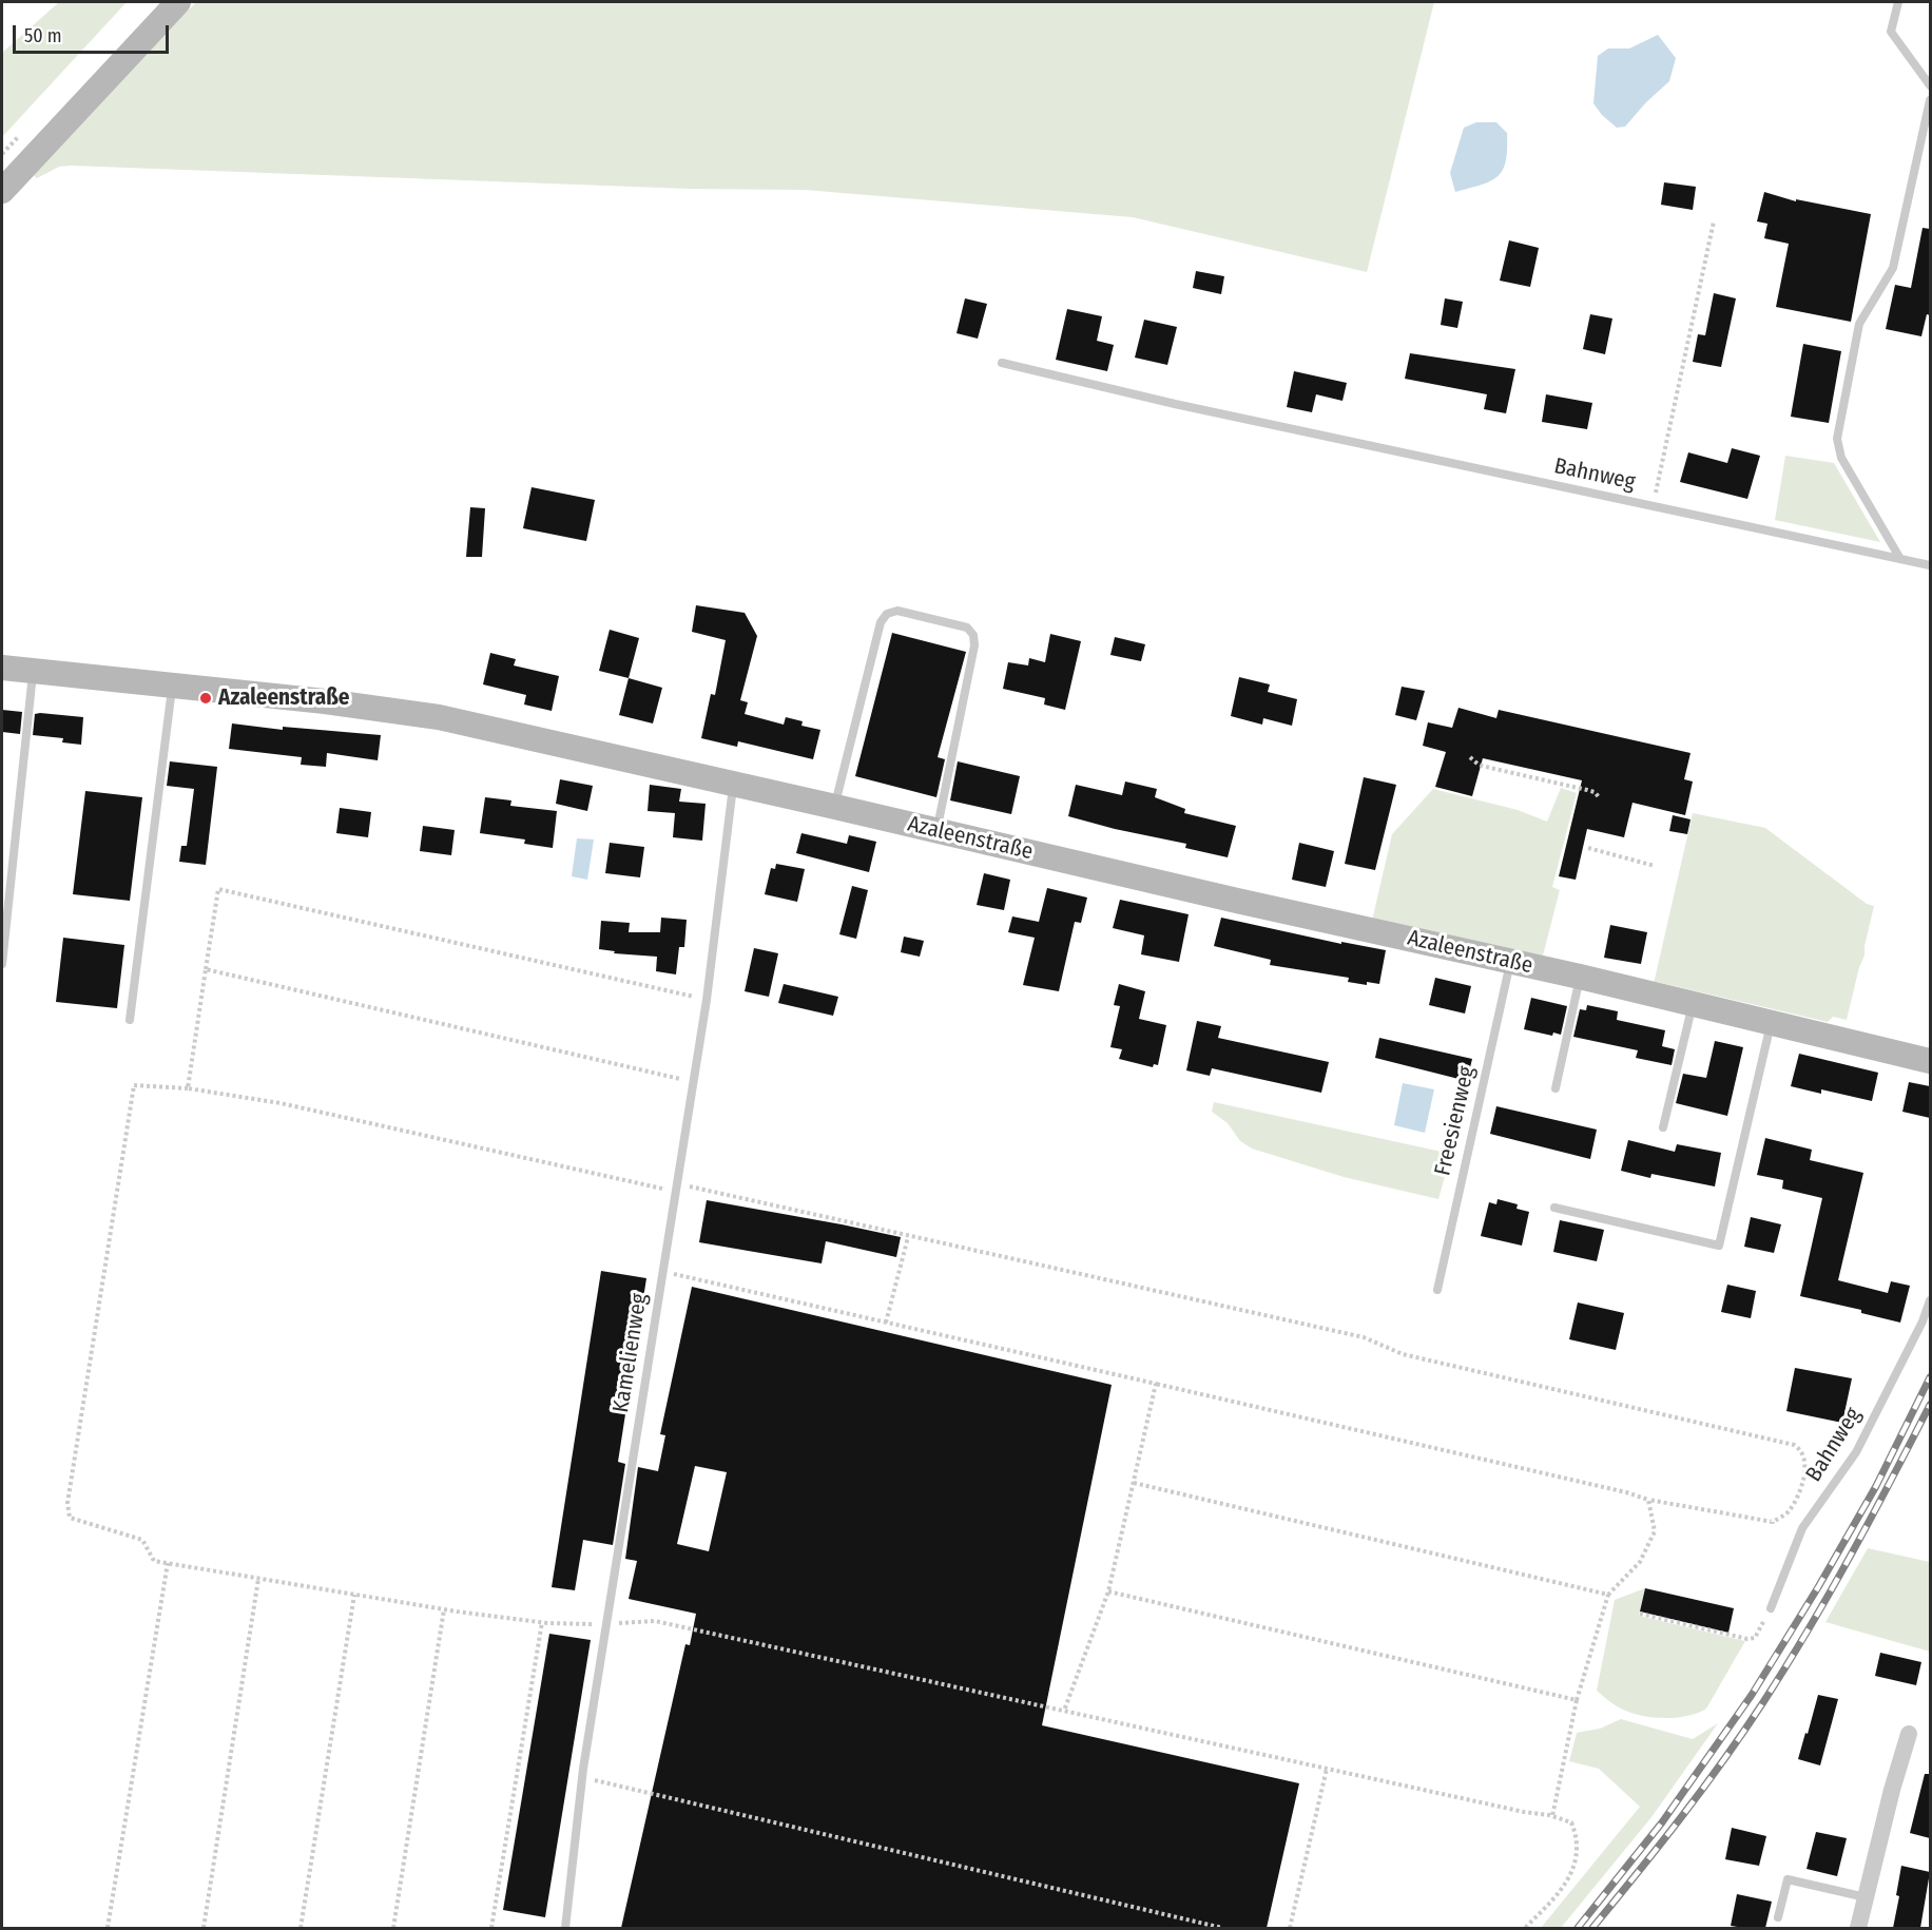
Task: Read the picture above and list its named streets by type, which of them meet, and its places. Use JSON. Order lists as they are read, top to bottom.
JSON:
{
  "streets": {
    "street": ["Azaleenstraße"],
    "lane": ["Bahnweg", "Freesienweg", "Kamelienweg"]
  },
  "crossings": [
    ["Azaleenstraße", "Freesienweg"],
    ["Azaleenstraße", "Kamelienweg"]
  ],
  "places": ["Azaleenstraße"],
  "scale_bar": "50 m"
}
